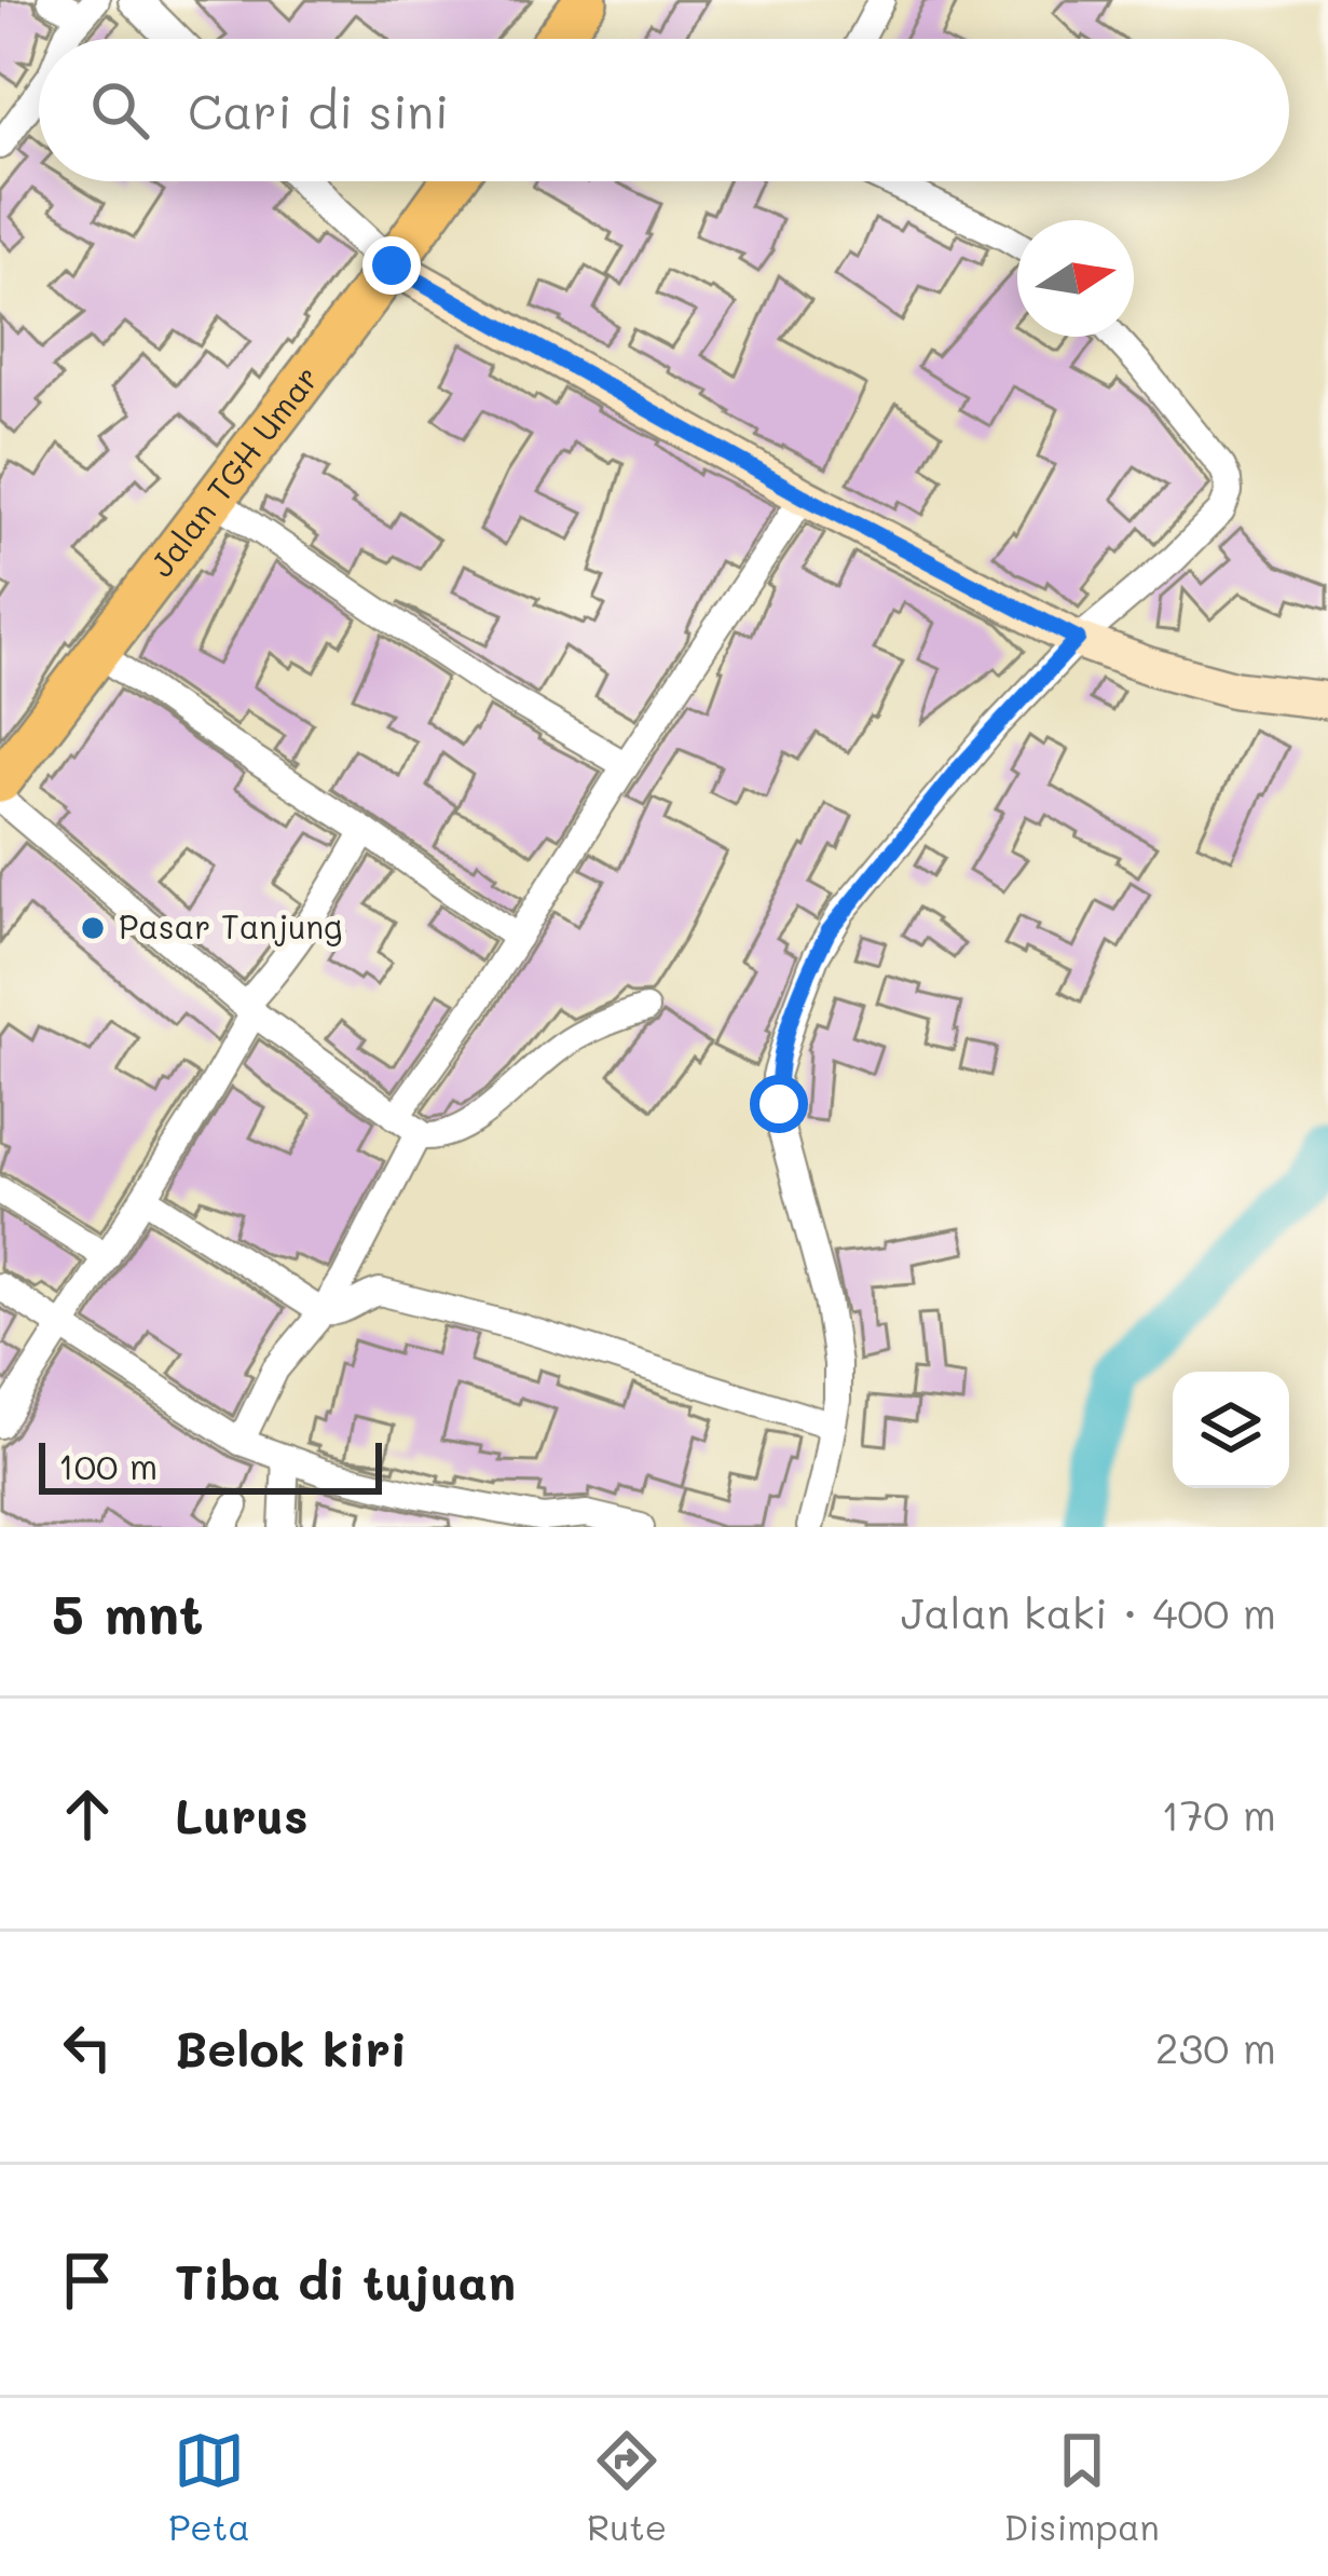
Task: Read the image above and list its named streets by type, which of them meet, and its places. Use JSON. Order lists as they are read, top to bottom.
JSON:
{
  "streets": {
    "main road": ["Jalan TGH Umar"]
  },
  "places": ["Pasar Tanjung"],
  "scale_bar": "100 m",
  "north": "right",
  "page": {
    "search": "Cari di sini",
    "scale": "100 m",
    "heading": ["5 mnt", "Jalan kaki · 400 m"],
    "list": [
      ["Lurus", "170 m"],
      ["Belok kiri", "230 m"],
      "Tiba di tujuan"
    ],
    "nav": ["Peta", "Rute", "Disimpan"]
  }
}
